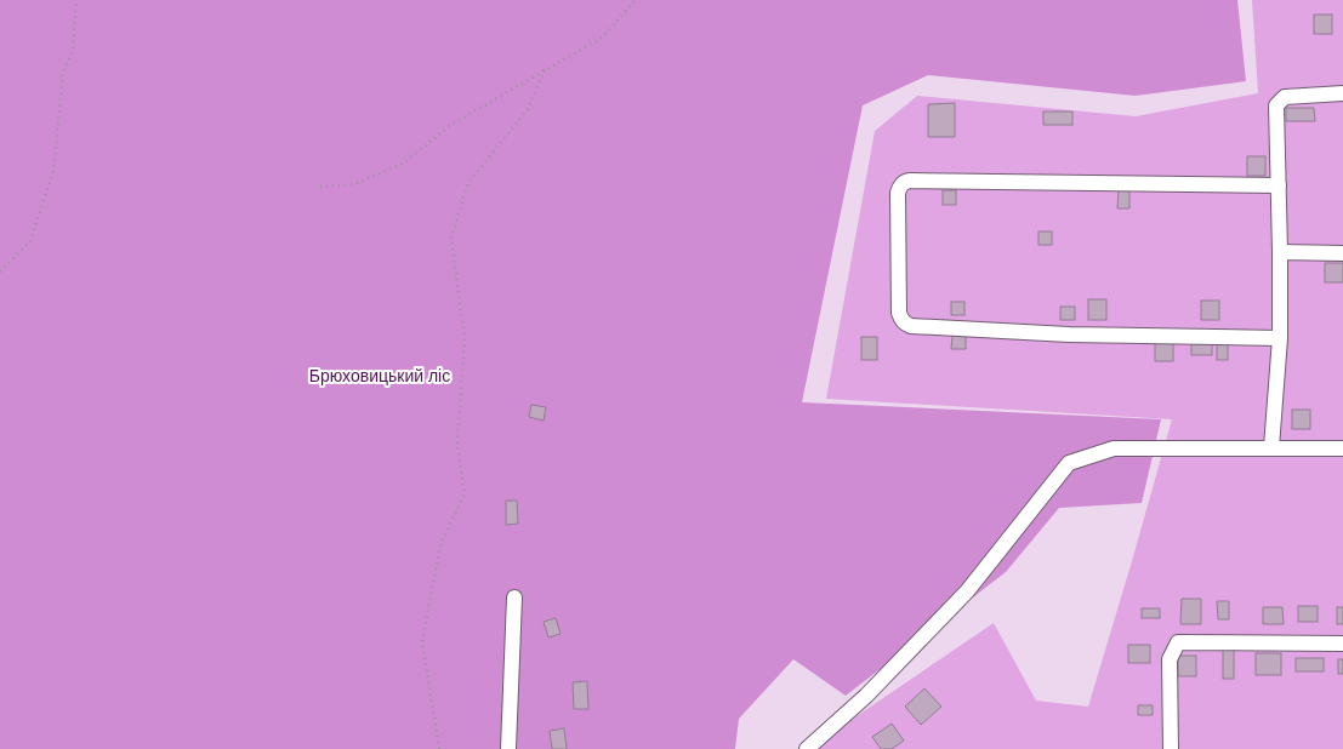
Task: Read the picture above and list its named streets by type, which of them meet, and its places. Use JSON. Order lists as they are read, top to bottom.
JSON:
{
  "parks": ["Брюховицький ліс"]
}
